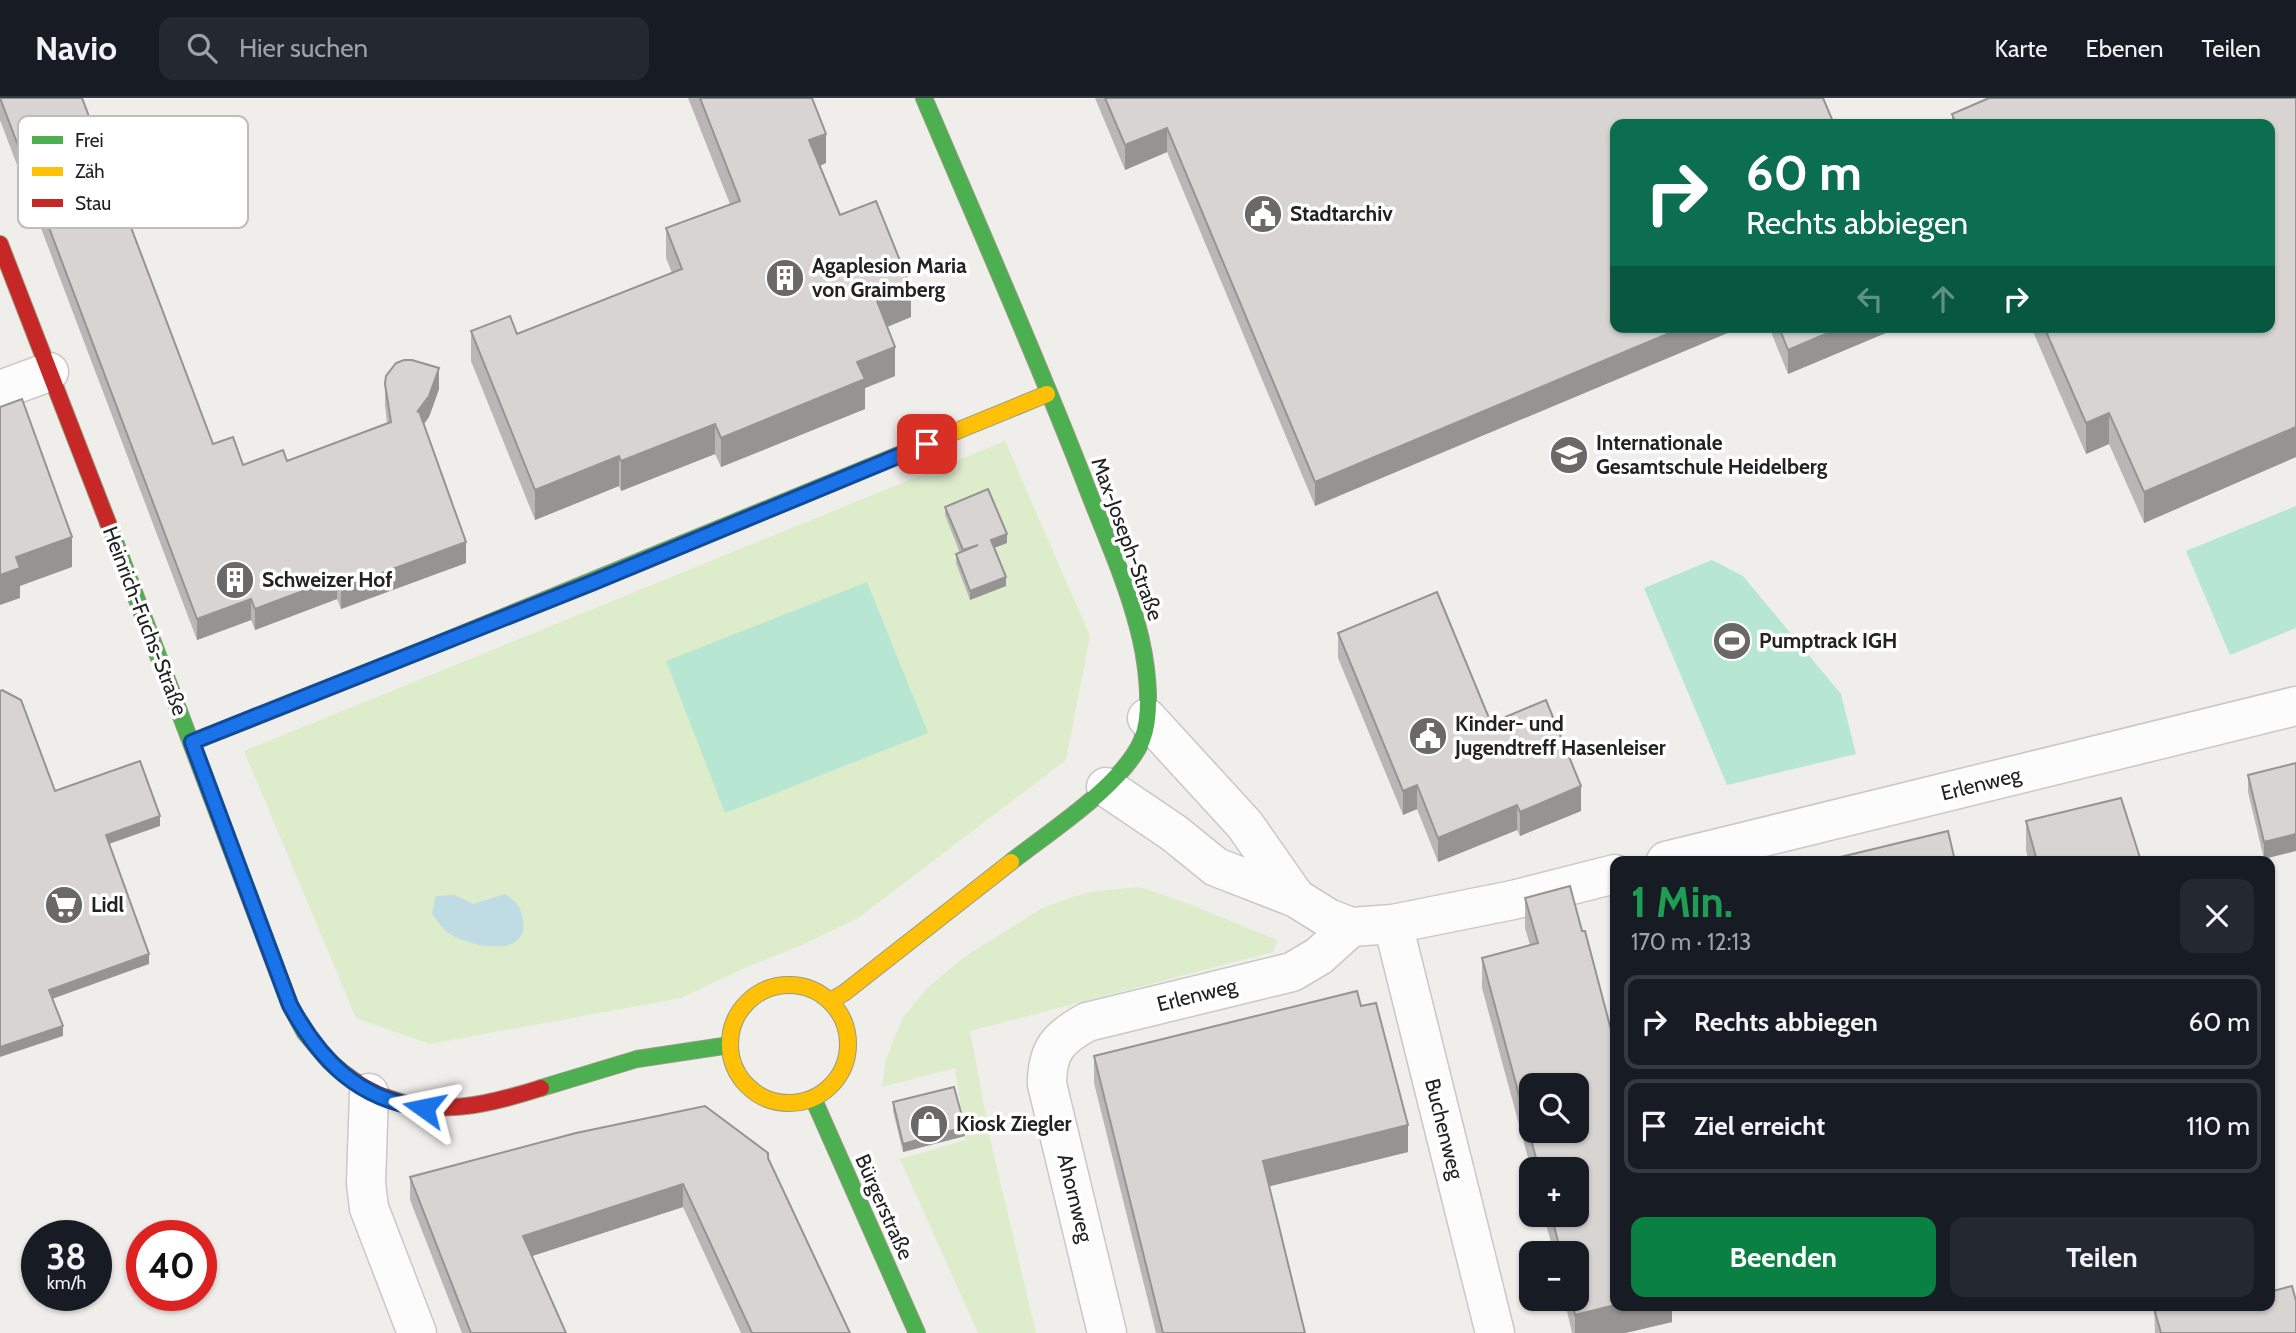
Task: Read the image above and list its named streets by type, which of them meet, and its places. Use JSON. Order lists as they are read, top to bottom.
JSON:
{
  "streets": {
    "street": [
      "Max-Joseph-Straße",
      "Heinrich-Fuchs-Straße",
      "Erlenweg",
      "Buchenweg",
      "Ahornweg",
      "Bürgerstraße"
    ]
  },
  "crossings": [
    ["Max-Joseph-Straße", "Heinrich-Fuchs-Straße"],
    ["Max-Joseph-Straße", "Bürgerstraße"],
    ["Heinrich-Fuchs-Straße", "Bürgerstraße"],
    ["Erlenweg", "Ahornweg"]
  ],
  "places": {
    "public building": ["Stadtarchiv", "Kinder- und Jugendtreff Hasenleiser"],
    "building": ["Agaplesion Maria von Graimberg", "Schweizer Hof"],
    "school or university": ["Internationale Gesamtschule Heidelberg"],
    "sports": ["Pumptrack IGH"],
    "supermarket": ["Lidl"],
    "shop": ["Kiosk Ziegler"]
  },
  "legend": ["Frei", "Zäh", "Stau"],
  "page": {
    "header": "Navio",
    "search": "Hier suchen",
    "nav": ["Karte", "Ebenen", "Teilen"],
    "turn": ["60 m", "Rechts abbiegen"],
    "heading": ["1 Min.", "170 m · 12:13"],
    "list": [
      {
        "name": "Rechts abbiegen",
        "value": "60 m"
      },
      {
        "name": "Ziel erreicht",
        "value": "110 m"
      }
    ],
    "map_buttons": ["+", "−"],
    "buttons": ["Beenden", "Teilen"],
    "speed": "38 km/h",
    "limit": "40"
  }
}
